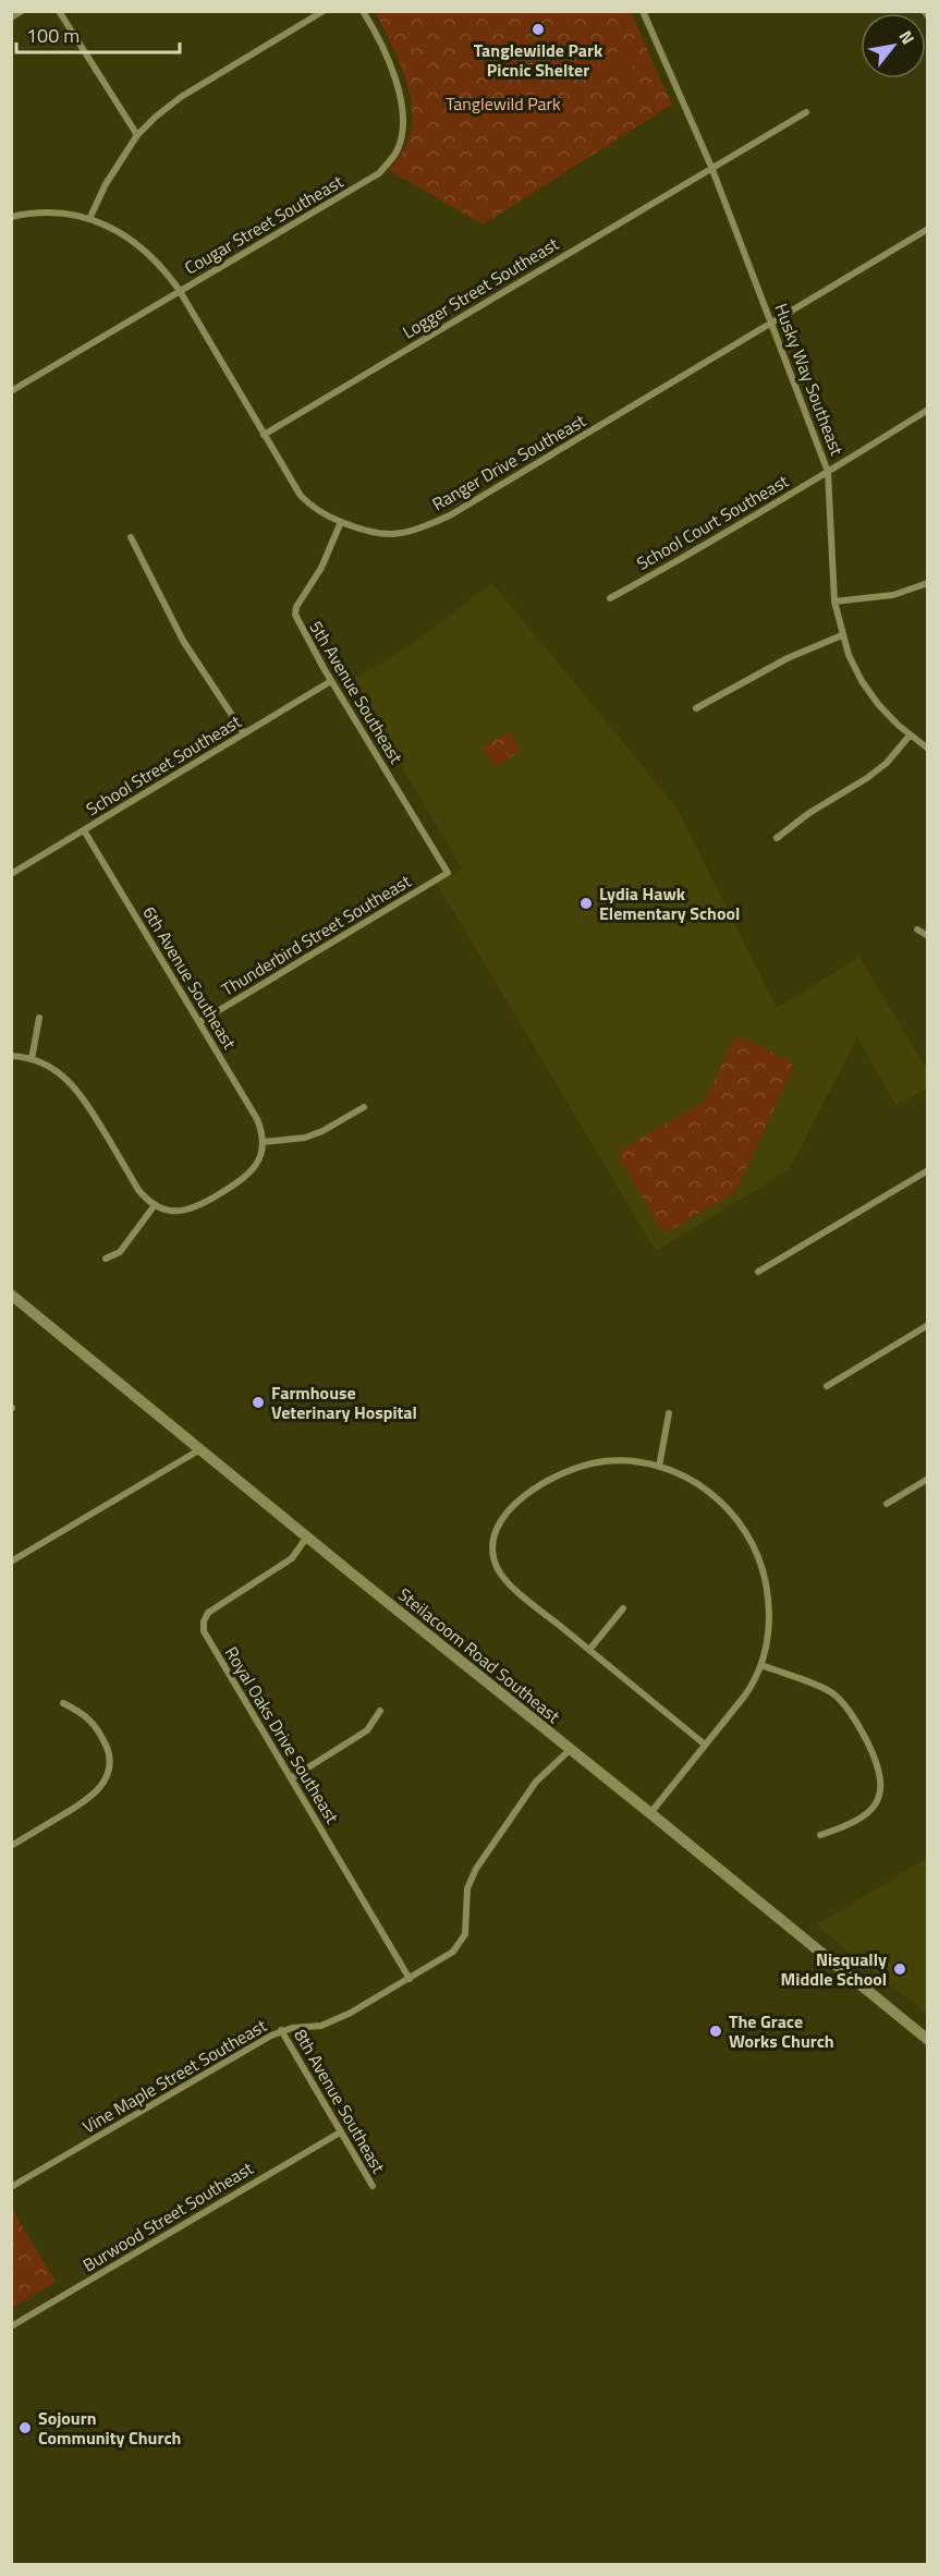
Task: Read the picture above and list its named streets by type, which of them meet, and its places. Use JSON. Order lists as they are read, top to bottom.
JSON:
{
  "streets": {
    "street": [
      "Cougar Street Southeast",
      "Logger Street Southeast",
      "Husky Way Southeast",
      "Ranger Drive Southeast",
      "School Court Southeast",
      "5th Avenue Southeast",
      "School Street Southeast",
      "Thunderbird Street Southeast",
      "6th Avenue Southeast",
      "Steilacoom Road Southeast",
      "Royal Oaks Drive Southeast",
      "Vine Maple Street Southeast",
      "8th Avenue Southeast",
      "Burwood Street Southeast"
    ]
  },
  "crossings": [
    ["Cougar Street Southeast", "Ranger Drive Southeast"],
    ["Logger Street Southeast", "Husky Way Southeast"],
    ["Logger Street Southeast", "Ranger Drive Southeast"],
    ["Husky Way Southeast", "Ranger Drive Southeast"],
    ["Husky Way Southeast", "School Court Southeast"],
    ["Ranger Drive Southeast", "5th Avenue Southeast"],
    ["5th Avenue Southeast", "School Street Southeast"],
    ["5th Avenue Southeast", "Thunderbird Street Southeast"],
    ["School Street Southeast", "6th Avenue Southeast"],
    ["Thunderbird Street Southeast", "6th Avenue Southeast"],
    ["Steilacoom Road Southeast", "Royal Oaks Drive Southeast"],
    ["Steilacoom Road Southeast", "Vine Maple Street Southeast"],
    ["Royal Oaks Drive Southeast", "Vine Maple Street Southeast"],
    ["Vine Maple Street Southeast", "8th Avenue Southeast"],
    ["8th Avenue Southeast", "Burwood Street Southeast"]
  ],
  "parks": ["Tanglewild Park"],
  "places": [
    "Tanglewilde Park Picnic Shelter",
    "Lydia Hawk Elementary School",
    "Farmhouse Veterinary Hospital",
    "Nisqually Middle School",
    "The Grace Works Church",
    "Sojourn Community Church"
  ],
  "scale_bar": "100 m",
  "north": "top right"
}
